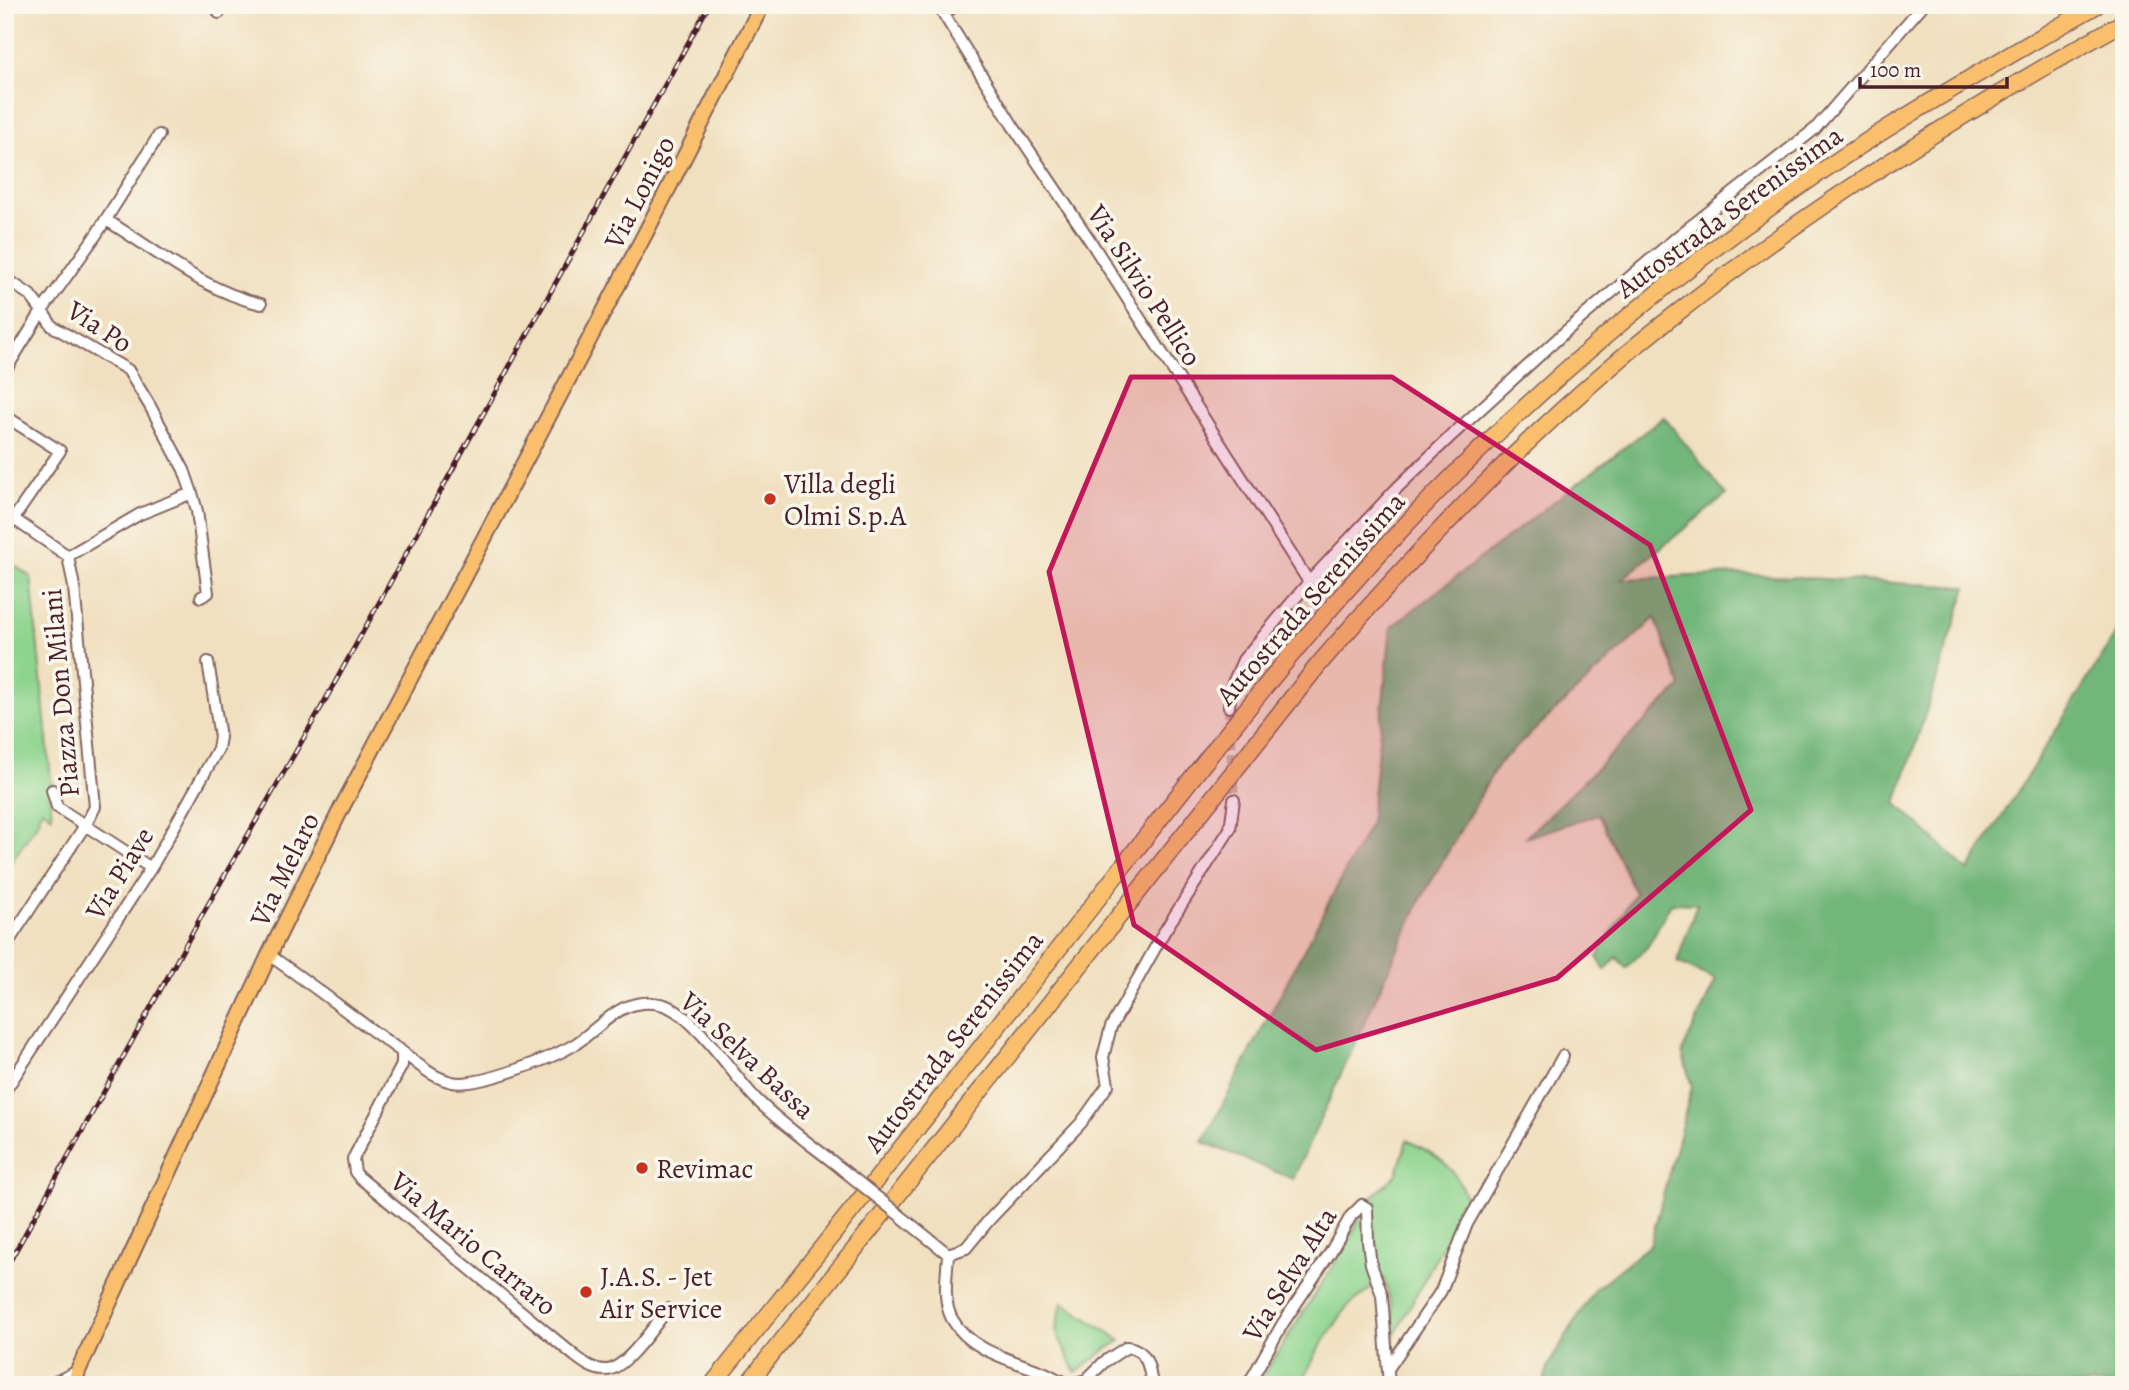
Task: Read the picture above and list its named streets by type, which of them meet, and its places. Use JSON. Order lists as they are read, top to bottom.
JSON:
{
  "streets": {
    "highway": ["Autostrada Serenissima"],
    "main road": ["Via Lonigo", "Via Melaro"],
    "street": [
      "Via Silvio Pellico",
      "Via Po",
      "Piazza Don Milani",
      "Via Piave",
      "Via Selva Bassa",
      "Via Mario Carraro",
      "Via Selva Alta"
    ]
  },
  "crossings": [
    ["Via Lonigo", "Via Melaro"],
    ["Piazza Don Milani", "Via Piave"],
    ["Via Melaro", "Via Selva Bassa"],
    ["Via Selva Bassa", "Via Mario Carraro"]
  ],
  "places": ["Villa degli Olmi S.p.A", "Revimac", "J.A.S. - Jet Air Service"],
  "scale_bar": "100 m"
}
